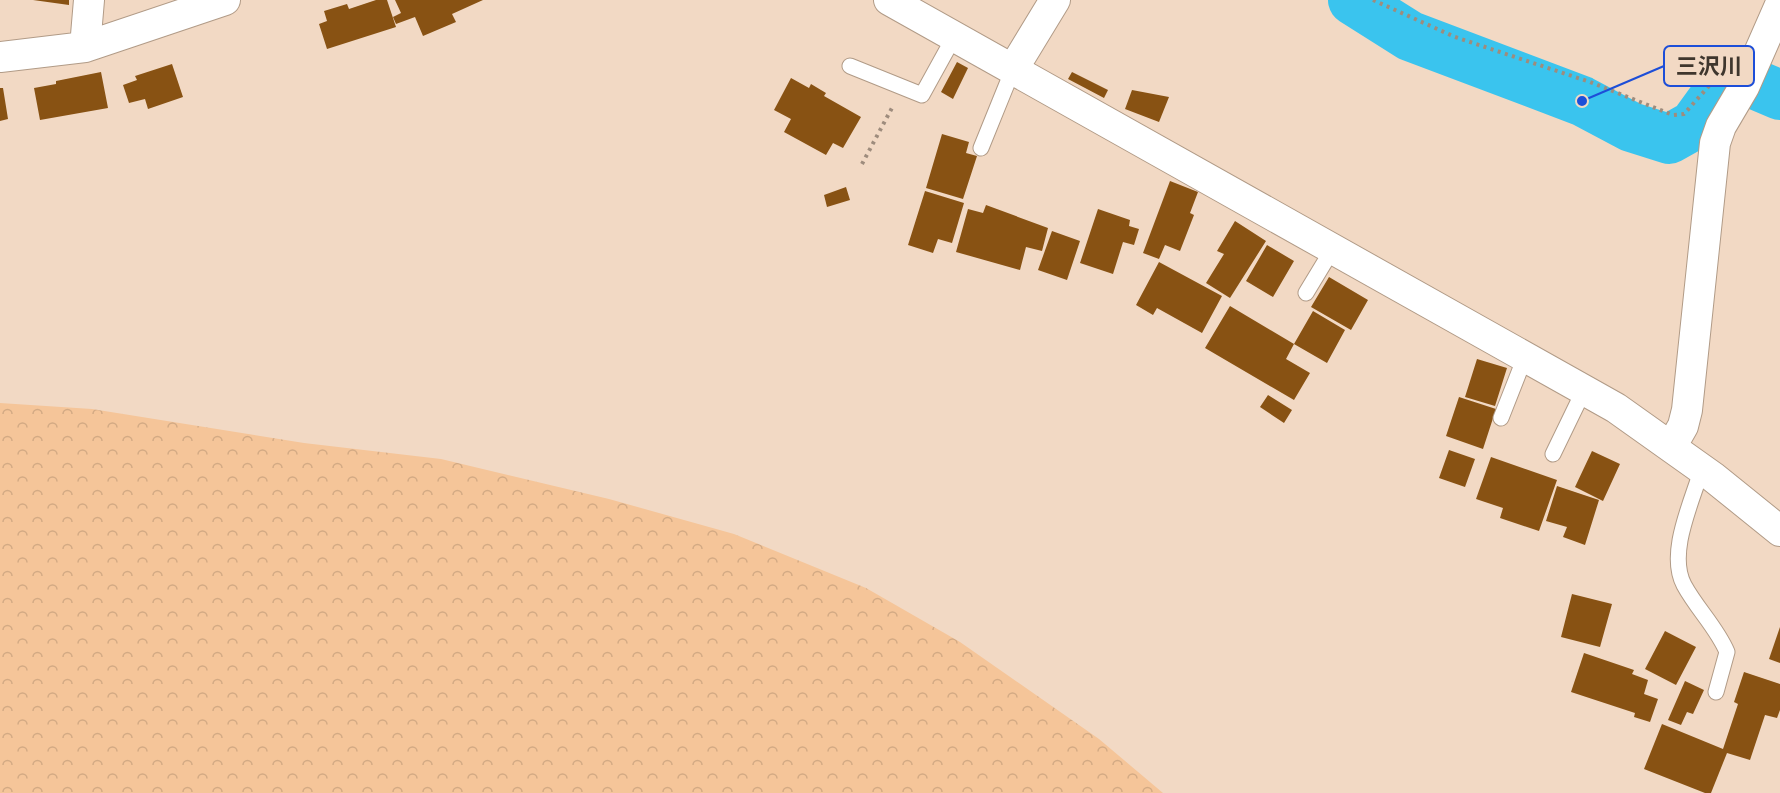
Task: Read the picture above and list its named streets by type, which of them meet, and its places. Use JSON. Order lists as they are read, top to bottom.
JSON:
{
  "places": ["三沢川"]
}
